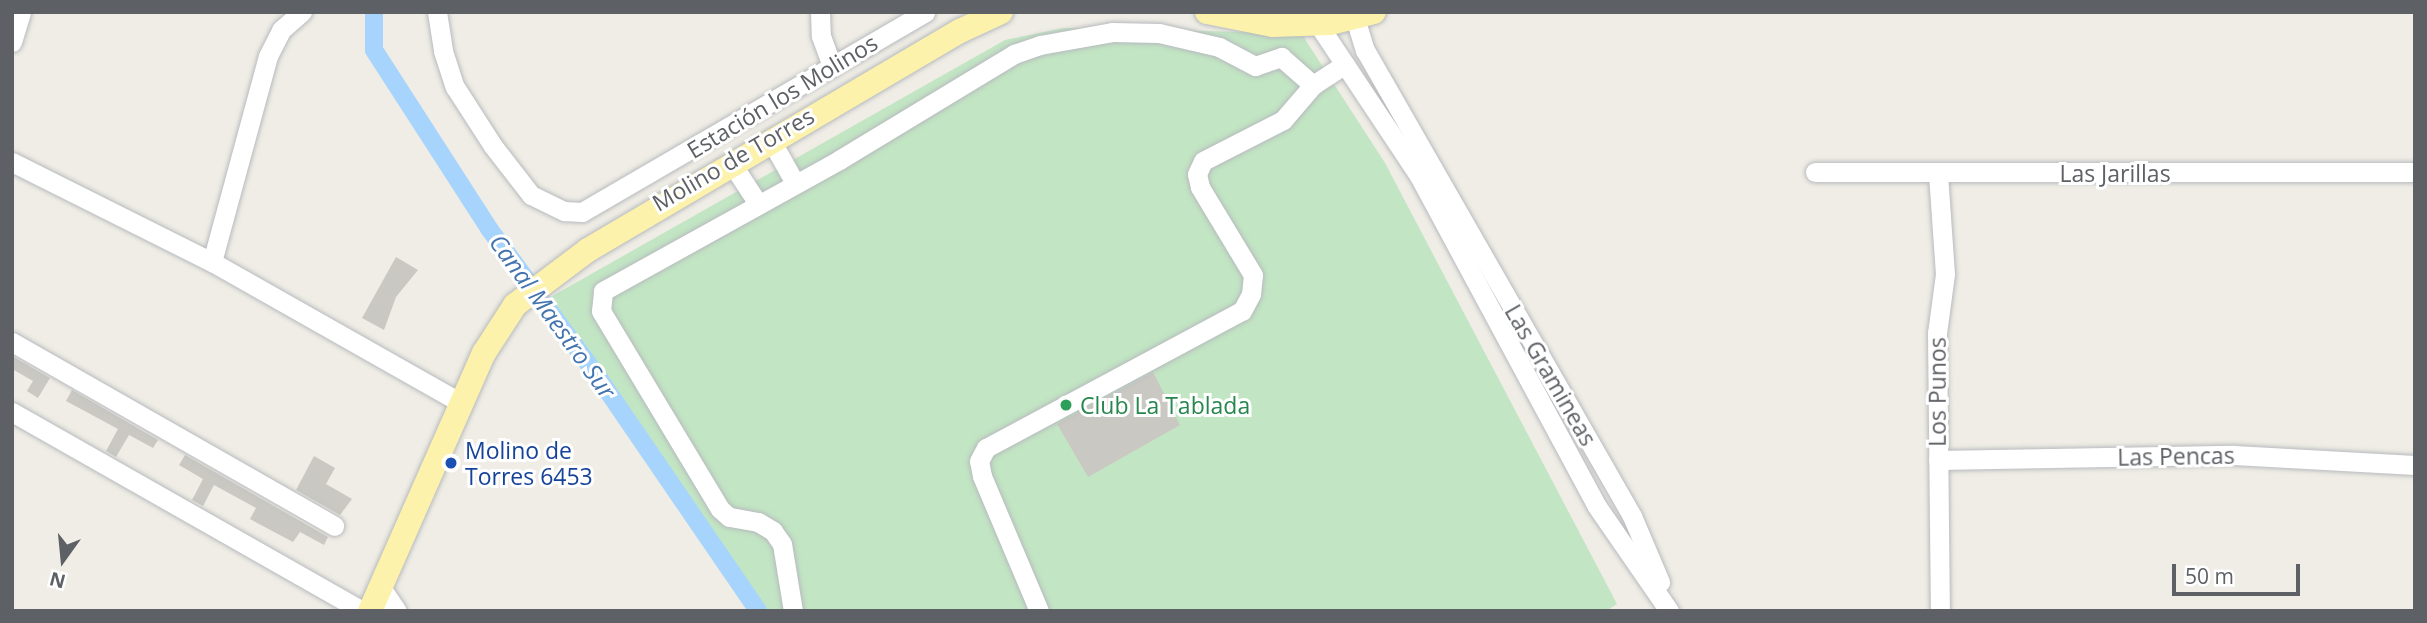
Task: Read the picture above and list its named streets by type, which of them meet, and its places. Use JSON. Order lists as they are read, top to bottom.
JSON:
{
  "streets": {
    "main road": ["Molino de Torres"],
    "street": [
      "Estación los Molinos",
      "Las Jarillas",
      "Las Gramineas",
      "Los Punos",
      "Las Pencas"
    ]
  },
  "crossings": [
    ["Las Jarillas", "Los Punos"],
    ["Los Punos", "Las Pencas"]
  ],
  "water": ["Canal Maestro Sur"],
  "places": ["Club La Tablada", "Molino de Torres 6453"],
  "scale_bar": "50 m",
  "north": "bottom"
}
